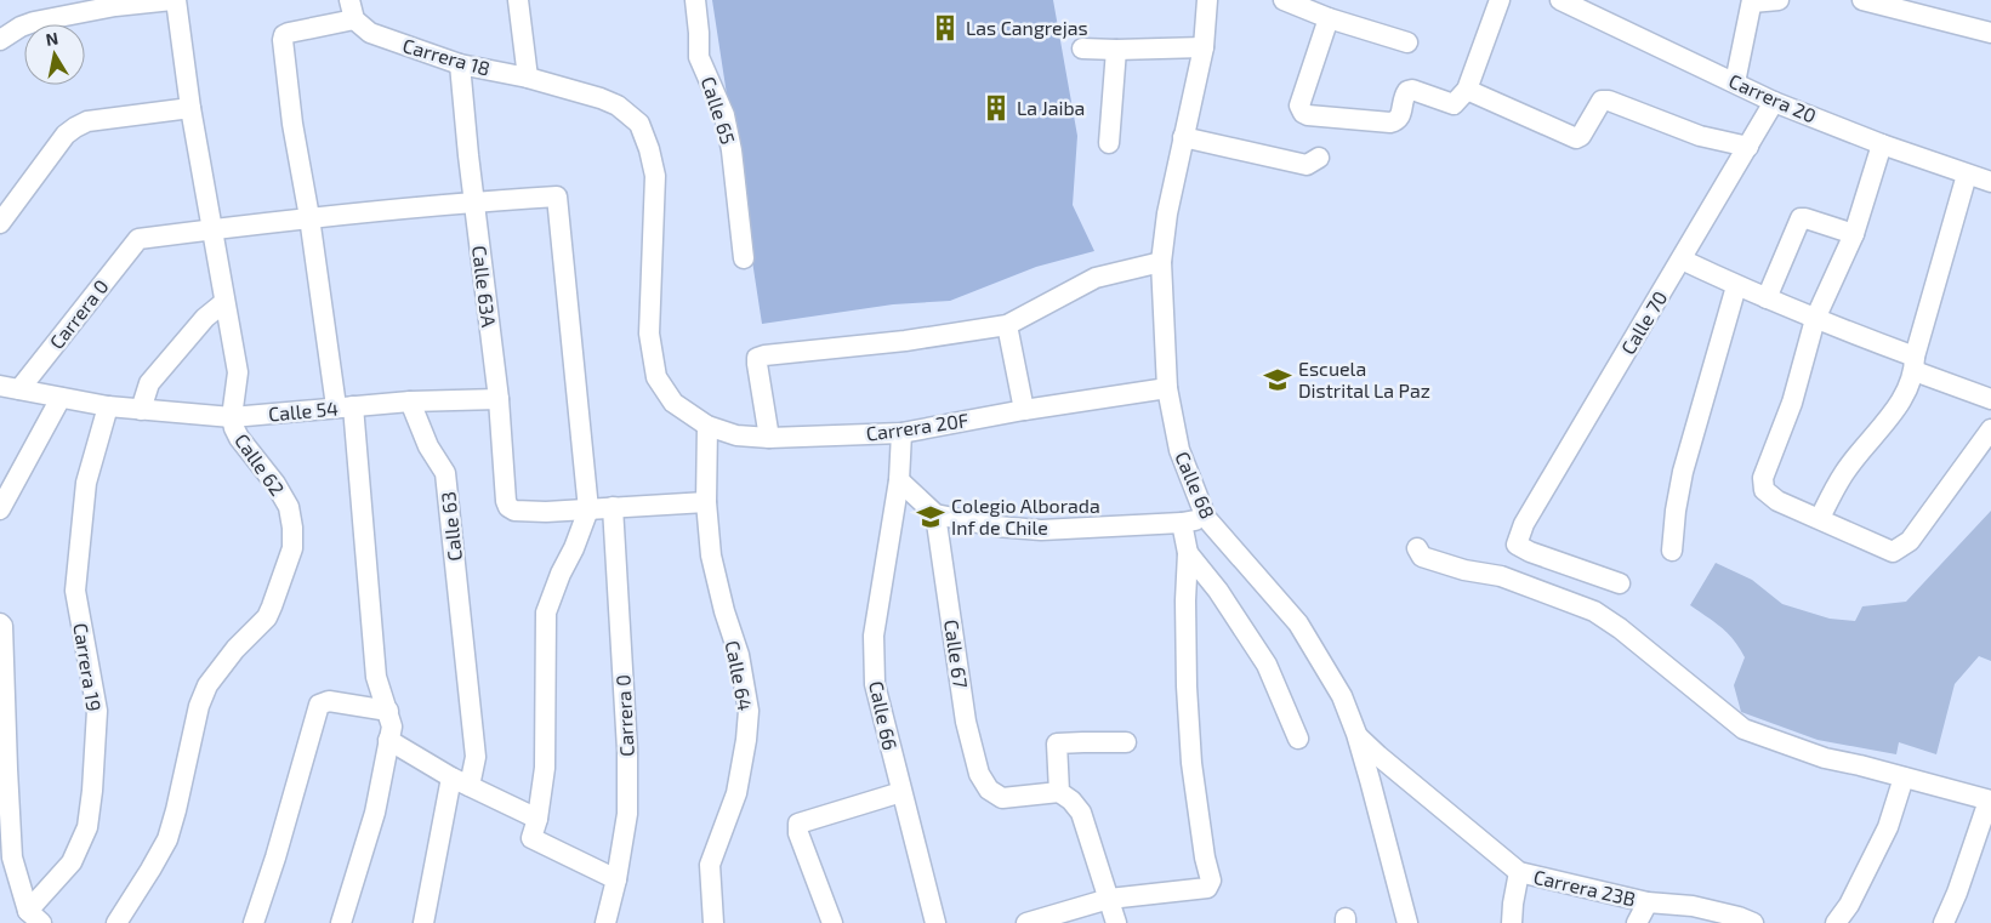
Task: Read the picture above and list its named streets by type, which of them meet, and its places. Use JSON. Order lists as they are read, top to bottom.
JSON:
{
  "streets": {
    "street": [
      "Carrera 18",
      "Carrera 20",
      "Calle 65",
      "Calle 63A",
      "Carrera 0",
      "Calle 70",
      "Calle 54",
      "Carrera 20F",
      "Calle 62",
      "Calle 68",
      "Calle 63",
      "Calle 67",
      "Carrera 19",
      "Calle 64",
      "Calle 66",
      "Carrera 23B"
    ]
  },
  "crossings": [
    ["Carrera 18", "Calle 63A"],
    ["Carrera 18", "Carrera 20F"],
    ["Carrera 20", "Calle 70"],
    ["Calle 63A", "Calle 54"],
    ["Carrera 0", "Calle 54"],
    ["Carrera 0", "Calle 62"],
    ["Calle 54", "Calle 62"],
    ["Calle 54", "Calle 63"],
    ["Calle 54", "Carrera 19"],
    ["Carrera 20F", "Calle 68"],
    ["Carrera 20F", "Calle 64"],
    ["Carrera 20F", "Calle 66"],
    ["Calle 68", "Carrera 23B"]
  ],
  "places": {
    "building": ["Las Cangrejas", "La Jaiba"],
    "school or university": ["Escuela Distrital La Paz", "Colegio Alborada Inf de Chile"]
  },
  "north": "top"
}
